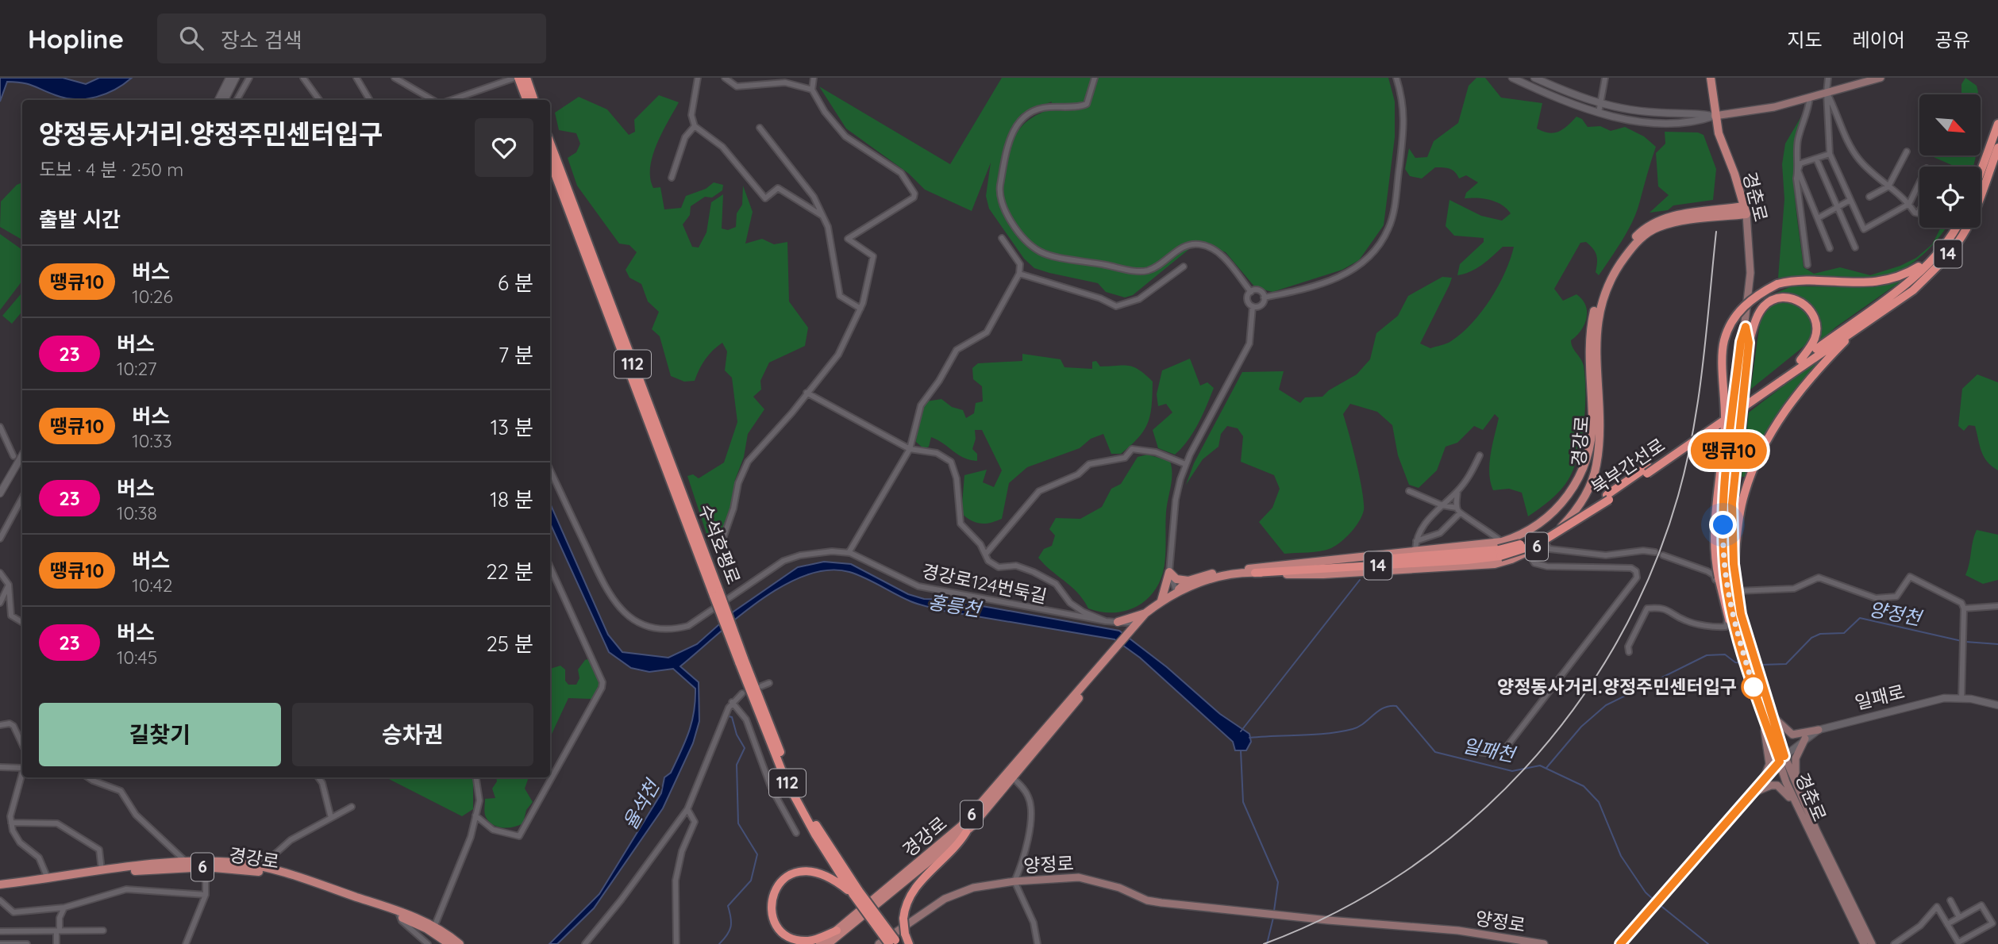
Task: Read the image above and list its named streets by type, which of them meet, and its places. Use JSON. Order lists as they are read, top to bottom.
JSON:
{
  "streets": {
    "highway": [
      "14",
      "112",
      "북부간선로",
      "수석호평로"
    ],
    "main road": [
      "경춘로",
      "경강로",
      "6",
      "양정로"
    ],
    "street": ["경강로124번둑길", "일패로"]
  },
  "crossings": [
    ["경춘로", "경강로"],
    ["경춘로", "일패로"],
    ["경강로", "북부간선로"]
  ],
  "water": [
    "홍릉천",
    "양정천",
    "일패천",
    "율석천"
  ],
  "places": ["양정동사거리.양정주민센터입구"],
  "lines": ["bus line 땡큐10"],
  "north": "bottom right",
  "page": {
    "header": "Hopline",
    "search": "장소 검색",
    "nav": ["지도", "레이어", "공유"],
    "on_map": "땡큐10",
    "heading": [
      ["양정동사거리.양정주민센터입구", "도보 · 4 분 · 250 m"],
      "출발 시간"
    ],
    "list": [
      {
        "mark": "땡큐10",
        "name": "버스",
        "note": "10:26",
        "value": "6 분"
      },
      {
        "mark": "23",
        "name": "버스",
        "note": "10:27",
        "value": "7 분"
      },
      {
        "mark": "땡큐10",
        "name": "버스",
        "note": "10:33",
        "value": "13 분"
      },
      {
        "mark": "23",
        "name": "버스",
        "note": "10:38",
        "value": "18 분"
      },
      {
        "mark": "땡큐10",
        "name": "버스",
        "note": "10:42",
        "value": "22 분"
      },
      {
        "mark": "23",
        "name": "버스",
        "note": "10:45",
        "value": "25 분"
      }
    ],
    "buttons": ["길찾기", "승차권"]
  }
}
